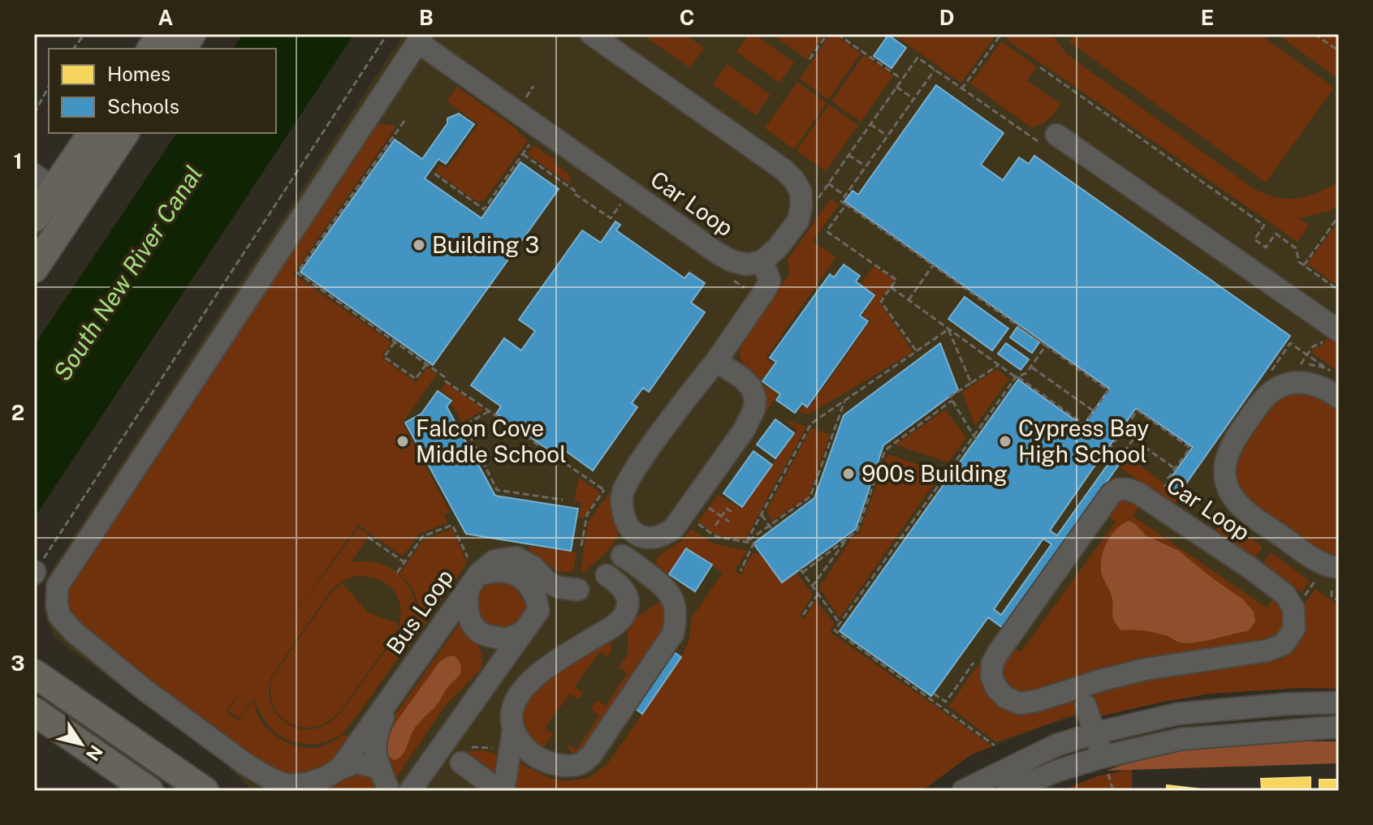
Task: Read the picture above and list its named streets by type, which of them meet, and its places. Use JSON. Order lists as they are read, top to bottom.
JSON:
{
  "streets": {
    "street": ["Car Loop", "Bus Loop"]
  },
  "water": ["South New River Canal"],
  "places": [
    "Building 3",
    "Falcon Cove Middle School",
    "Cypress Bay High School",
    "900s Building"
  ],
  "legend": ["Homes", "Schools"],
  "north": "bottom right",
  "grid": {
    "columns": [
      "A",
      "B",
      "C",
      "D",
      "E"
    ],
    "rows": ["1", "2", "3"]
  }
}
